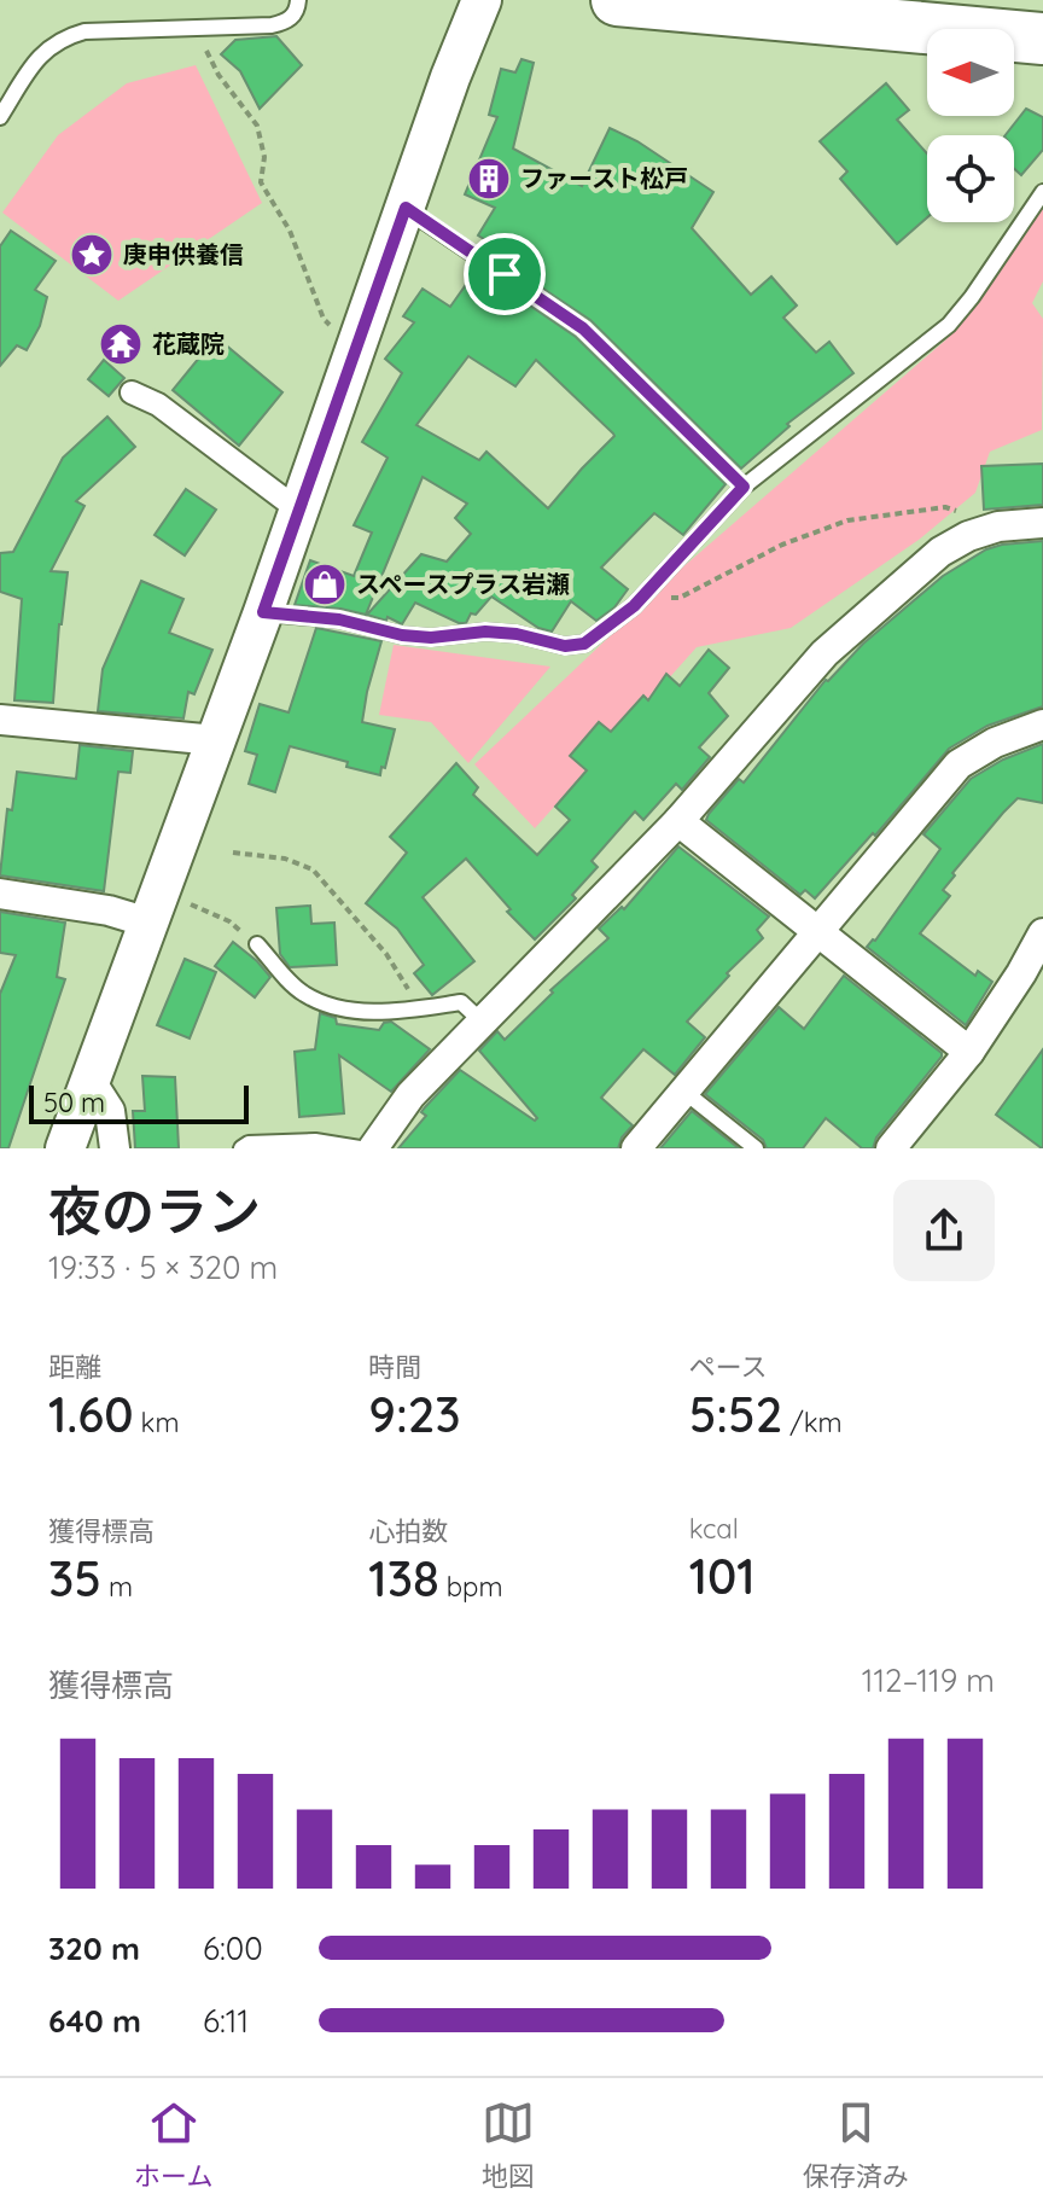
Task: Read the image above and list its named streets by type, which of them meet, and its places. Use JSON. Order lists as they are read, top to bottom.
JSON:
{
  "places": {
    "building": ["ファースト松戸"],
    "place": ["庚申供養信"],
    "temple": ["花蔵院"],
    "shop": ["スペースプラス岩瀬"]
  },
  "scale_bar": "50 m",
  "north": "left",
  "page": {
    "scale": "50 m",
    "heading": ["夜のラン", "19:33 · 5 × 320 m"],
    "stats": [
      ["距離", "1.60 km"],
      ["時間", "9:23"],
      ["ペース", "5:52 /km"],
      ["獲得標高", "35 m"],
      ["心拍数", "138 bpm"],
      ["kcal", "101"]
    ],
    "chart": ["獲得標高", "112–119 m"],
    "list": [
      {
        "name": "320 m",
        "note": "6:00"
      },
      {
        "name": "640 m",
        "note": "6:11"
      }
    ],
    "tabs": ["ホーム", "地図", "保存済み"]
  }
}
